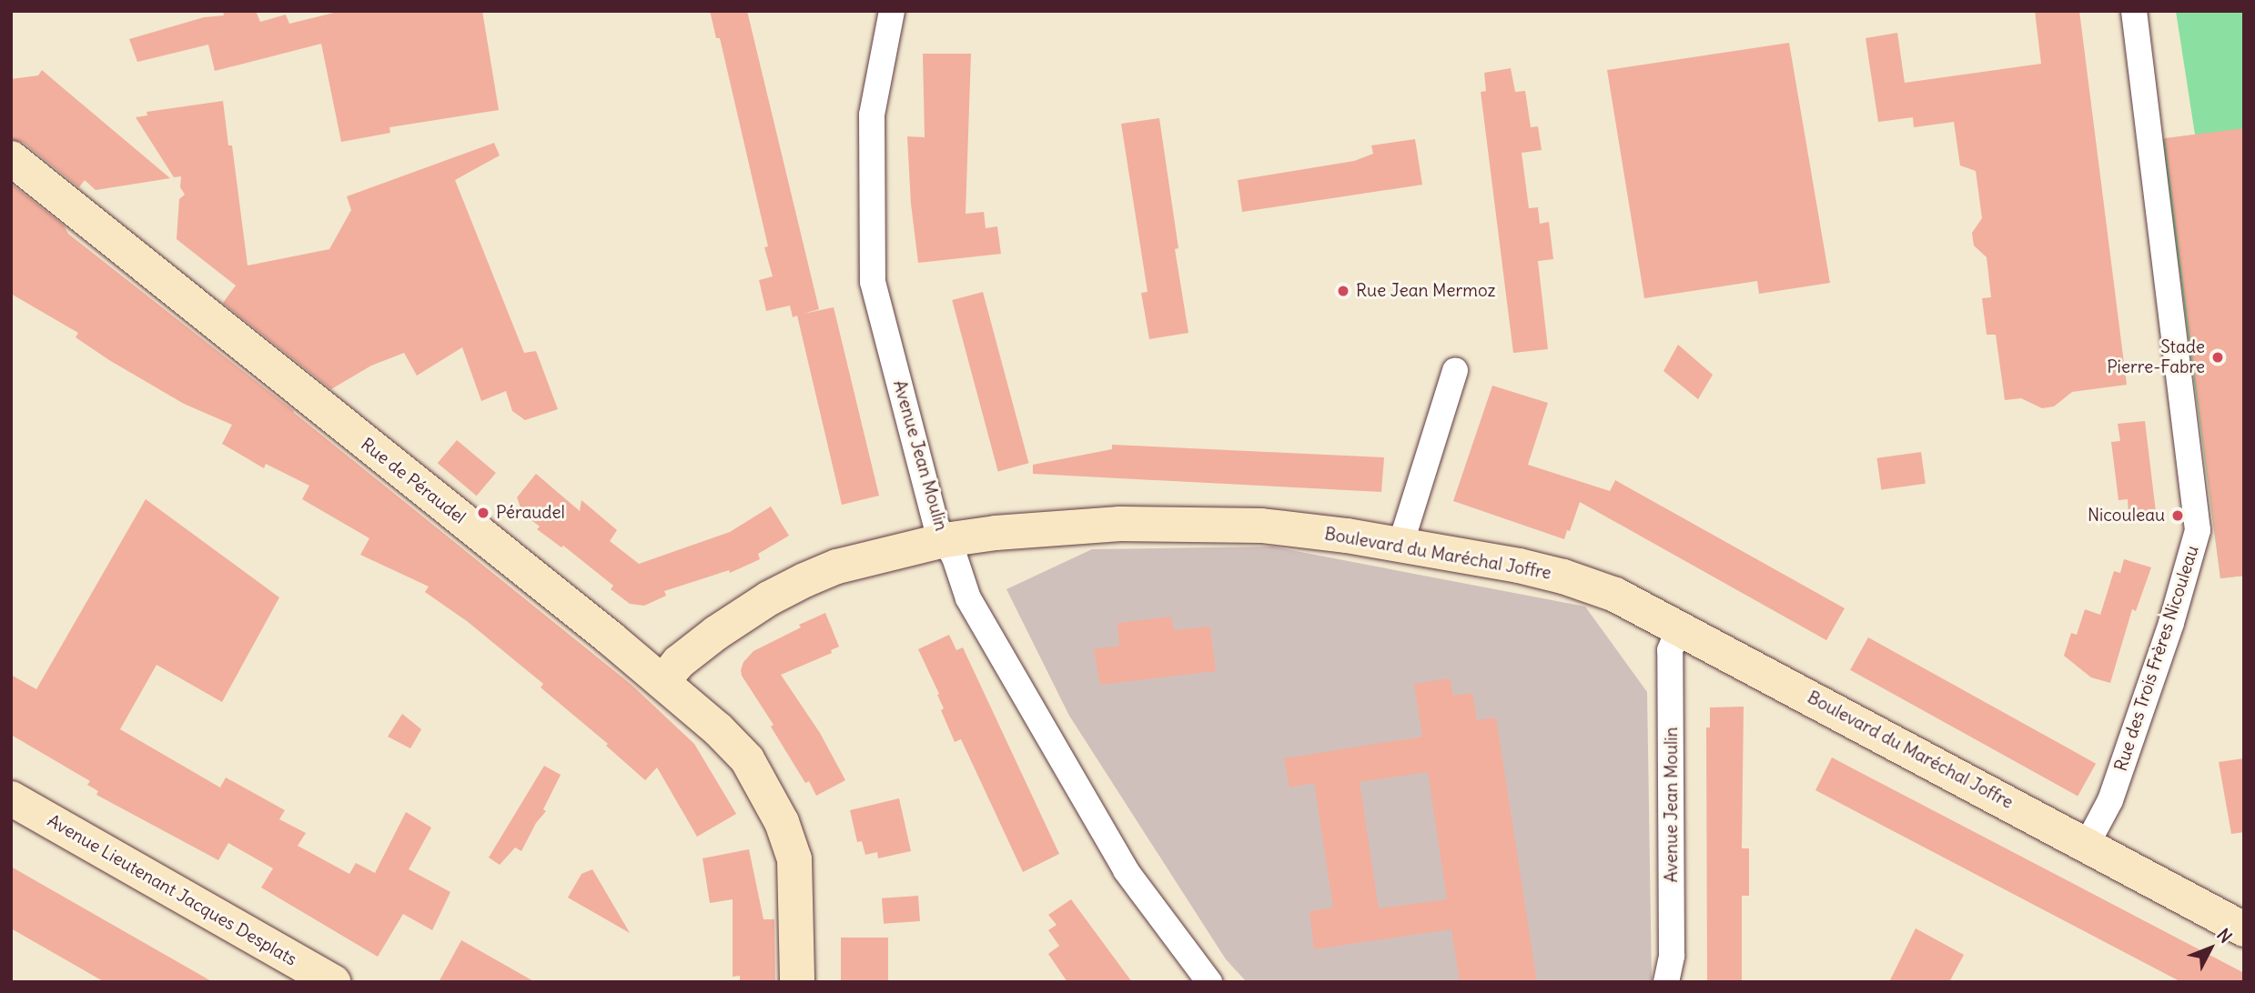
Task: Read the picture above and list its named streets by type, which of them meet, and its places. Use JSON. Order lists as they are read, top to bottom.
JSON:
{
  "streets": {
    "street": [
      "Avenue Jean Moulin",
      "Rue de Péraudel",
      "Boulevard du Maréchal Joffre",
      "Rue des Trois Frères Nicouleau",
      "Avenue Lieutenant Jacques Desplats"
    ]
  },
  "crossings": [
    ["Avenue Jean Moulin", "Boulevard du Maréchal Joffre"],
    ["Rue de Péraudel", "Boulevard du Maréchal Joffre"],
    ["Boulevard du Maréchal Joffre", "Rue des Trois Frères Nicouleau"]
  ],
  "places": [
    "Rue Jean Mermoz",
    "Stade Pierre-Fabre",
    "Péraudel",
    "Nicouleau"
  ],
  "north": "top right"
}
